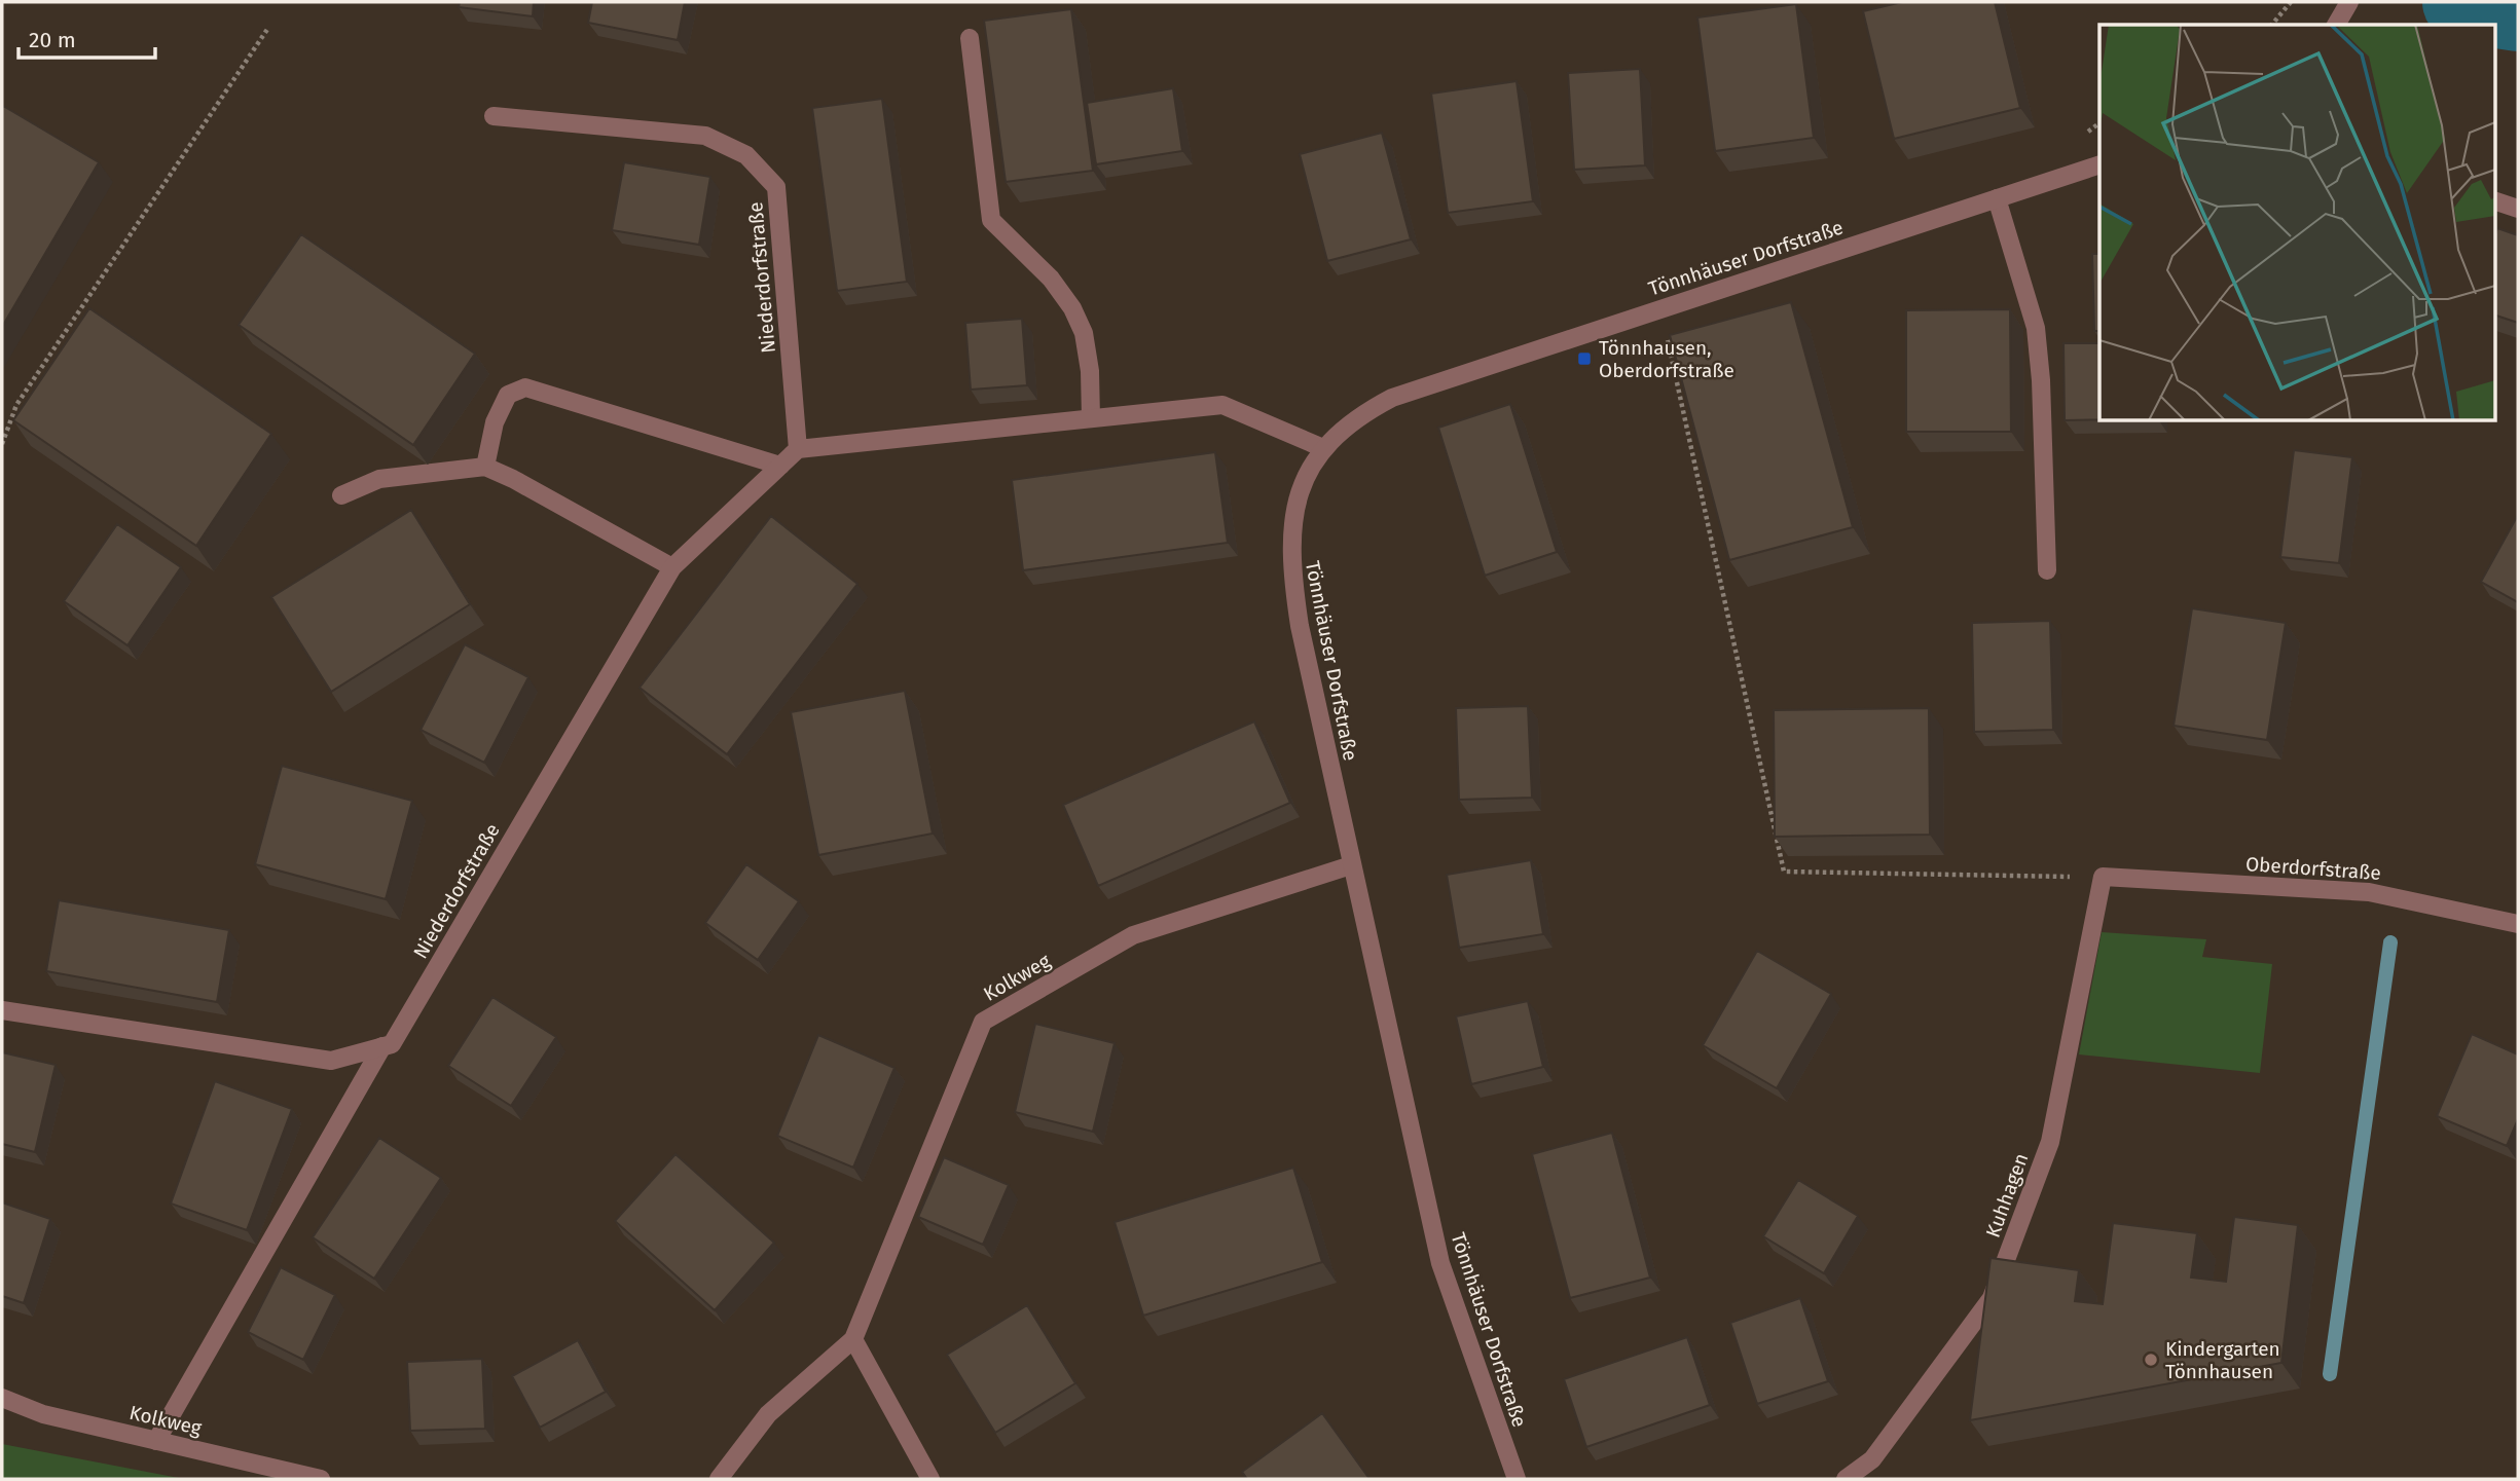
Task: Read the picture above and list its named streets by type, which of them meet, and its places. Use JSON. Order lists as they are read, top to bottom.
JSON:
{
  "streets": {
    "street": [
      "Tönnhäuser Dorfstraße",
      "Niederdorfstraße",
      "Oberdorfstraße",
      "Kolkweg",
      "Kuhhagen"
    ]
  },
  "crossings": [
    ["Tönnhäuser Dorfstraße", "Kolkweg"],
    ["Niederdorfstraße", "Kolkweg"],
    ["Oberdorfstraße", "Kuhhagen"]
  ],
  "places": {
    "transit": ["Tönnhausen, Oberdorfstraße"],
    "other": ["Kindergarten Tönnhausen"]
  },
  "scale_bar": "20 m"
}
